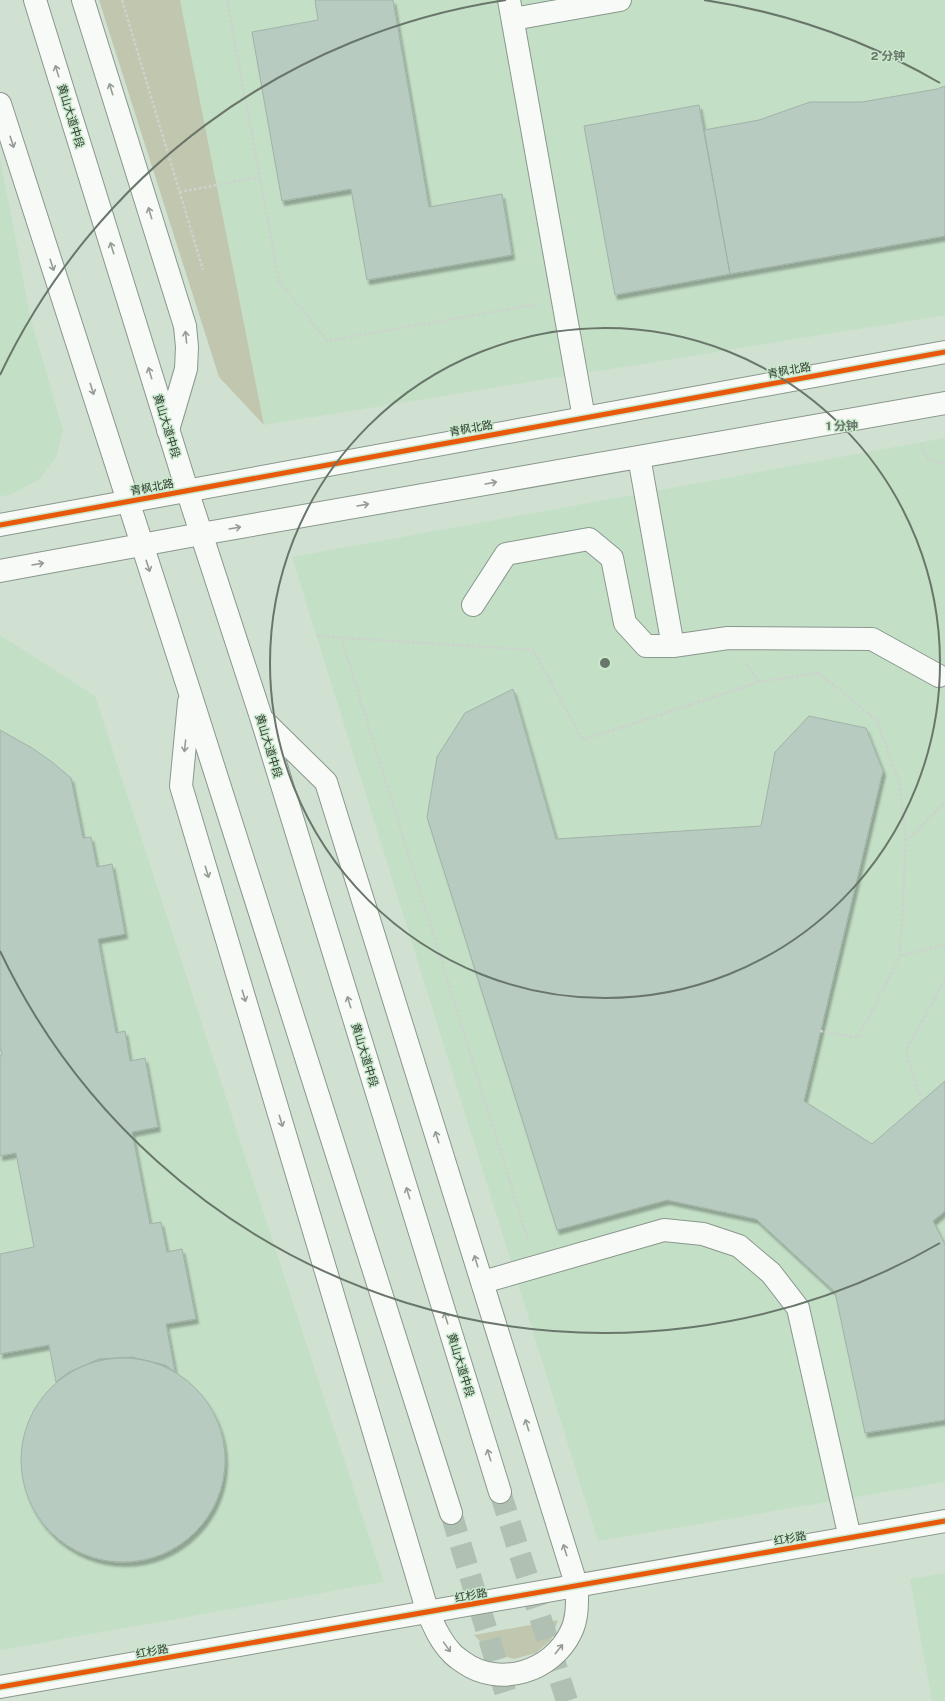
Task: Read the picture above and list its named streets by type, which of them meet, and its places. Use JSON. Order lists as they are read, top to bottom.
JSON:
{
  "streets": {
    "main road": ["黄山大道中段", "青枫北路", "红杉路"]
  },
  "crossings": [
    ["黄山大道中段", "青枫北路"]
  ],
  "rings": ["2 分钟", "1 分钟"]
}
